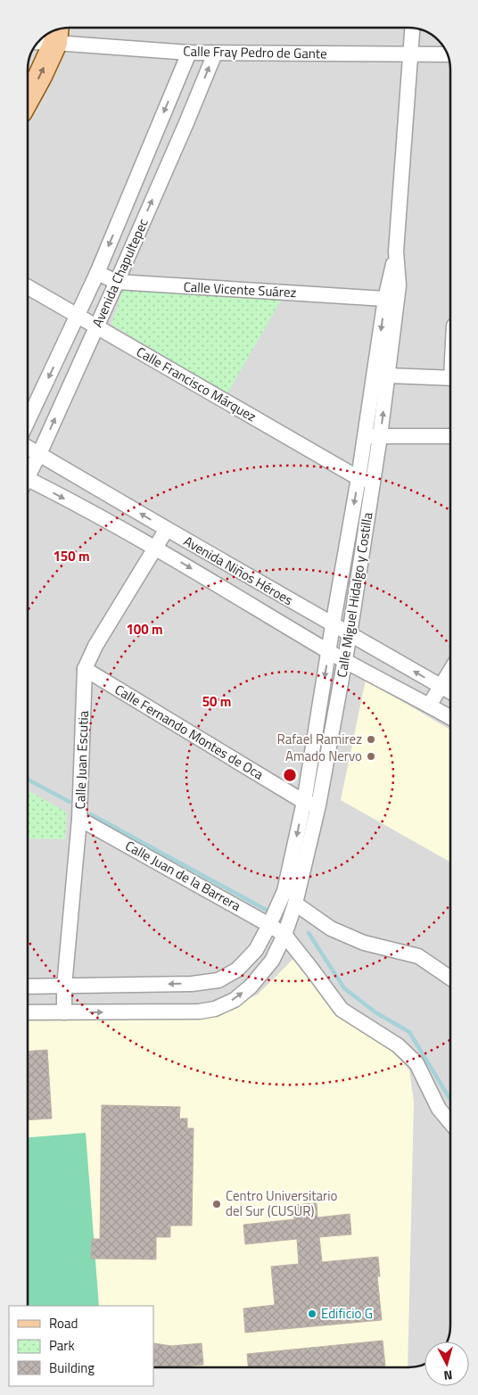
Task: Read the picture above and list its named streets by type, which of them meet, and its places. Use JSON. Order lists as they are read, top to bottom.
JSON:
{
  "streets": {
    "street": [
      "Calle Fray Pedro de Gante",
      "Avenida Chapultepec",
      "Calle Vicente Suárez",
      "Calle Francisco Márquez",
      "Avenida Niños Héroes",
      "Calle Miguel Hidalgo y Costilla",
      "Calle Fernando Montes de Oca",
      "Calle Juan Escutia",
      "Calle Juan de la Barrera"
    ]
  },
  "crossings": [
    ["Calle Fray Pedro de Gante", "Avenida Chapultepec"],
    ["Calle Fray Pedro de Gante", "Calle Miguel Hidalgo y Costilla"],
    ["Avenida Chapultepec", "Calle Vicente Suárez"],
    ["Avenida Chapultepec", "Calle Francisco Márquez"],
    ["Avenida Chapultepec", "Avenida Niños Héroes"],
    ["Calle Vicente Suárez", "Calle Miguel Hidalgo y Costilla"],
    ["Calle Francisco Márquez", "Calle Miguel Hidalgo y Costilla"],
    ["Avenida Niños Héroes", "Calle Miguel Hidalgo y Costilla"],
    ["Avenida Niños Héroes", "Calle Juan Escutia"],
    ["Calle Miguel Hidalgo y Costilla", "Calle Fernando Montes de Oca"],
    ["Calle Miguel Hidalgo y Costilla", "Calle Juan Escutia"],
    ["Calle Miguel Hidalgo y Costilla", "Calle Juan de la Barrera"],
    ["Calle Fernando Montes de Oca", "Calle Juan Escutia"],
    ["Calle Juan Escutia", "Calle Juan de la Barrera"]
  ],
  "places": [
    "Rafael Ramirez",
    "Amado Nervo",
    "Centro Universitario del Sur (CUSUR)",
    "Edificio G"
  ],
  "legend": ["Road", "Park", "Building"],
  "north": "bottom",
  "rings": ["150 m", "100 m", "50 m"]
}
